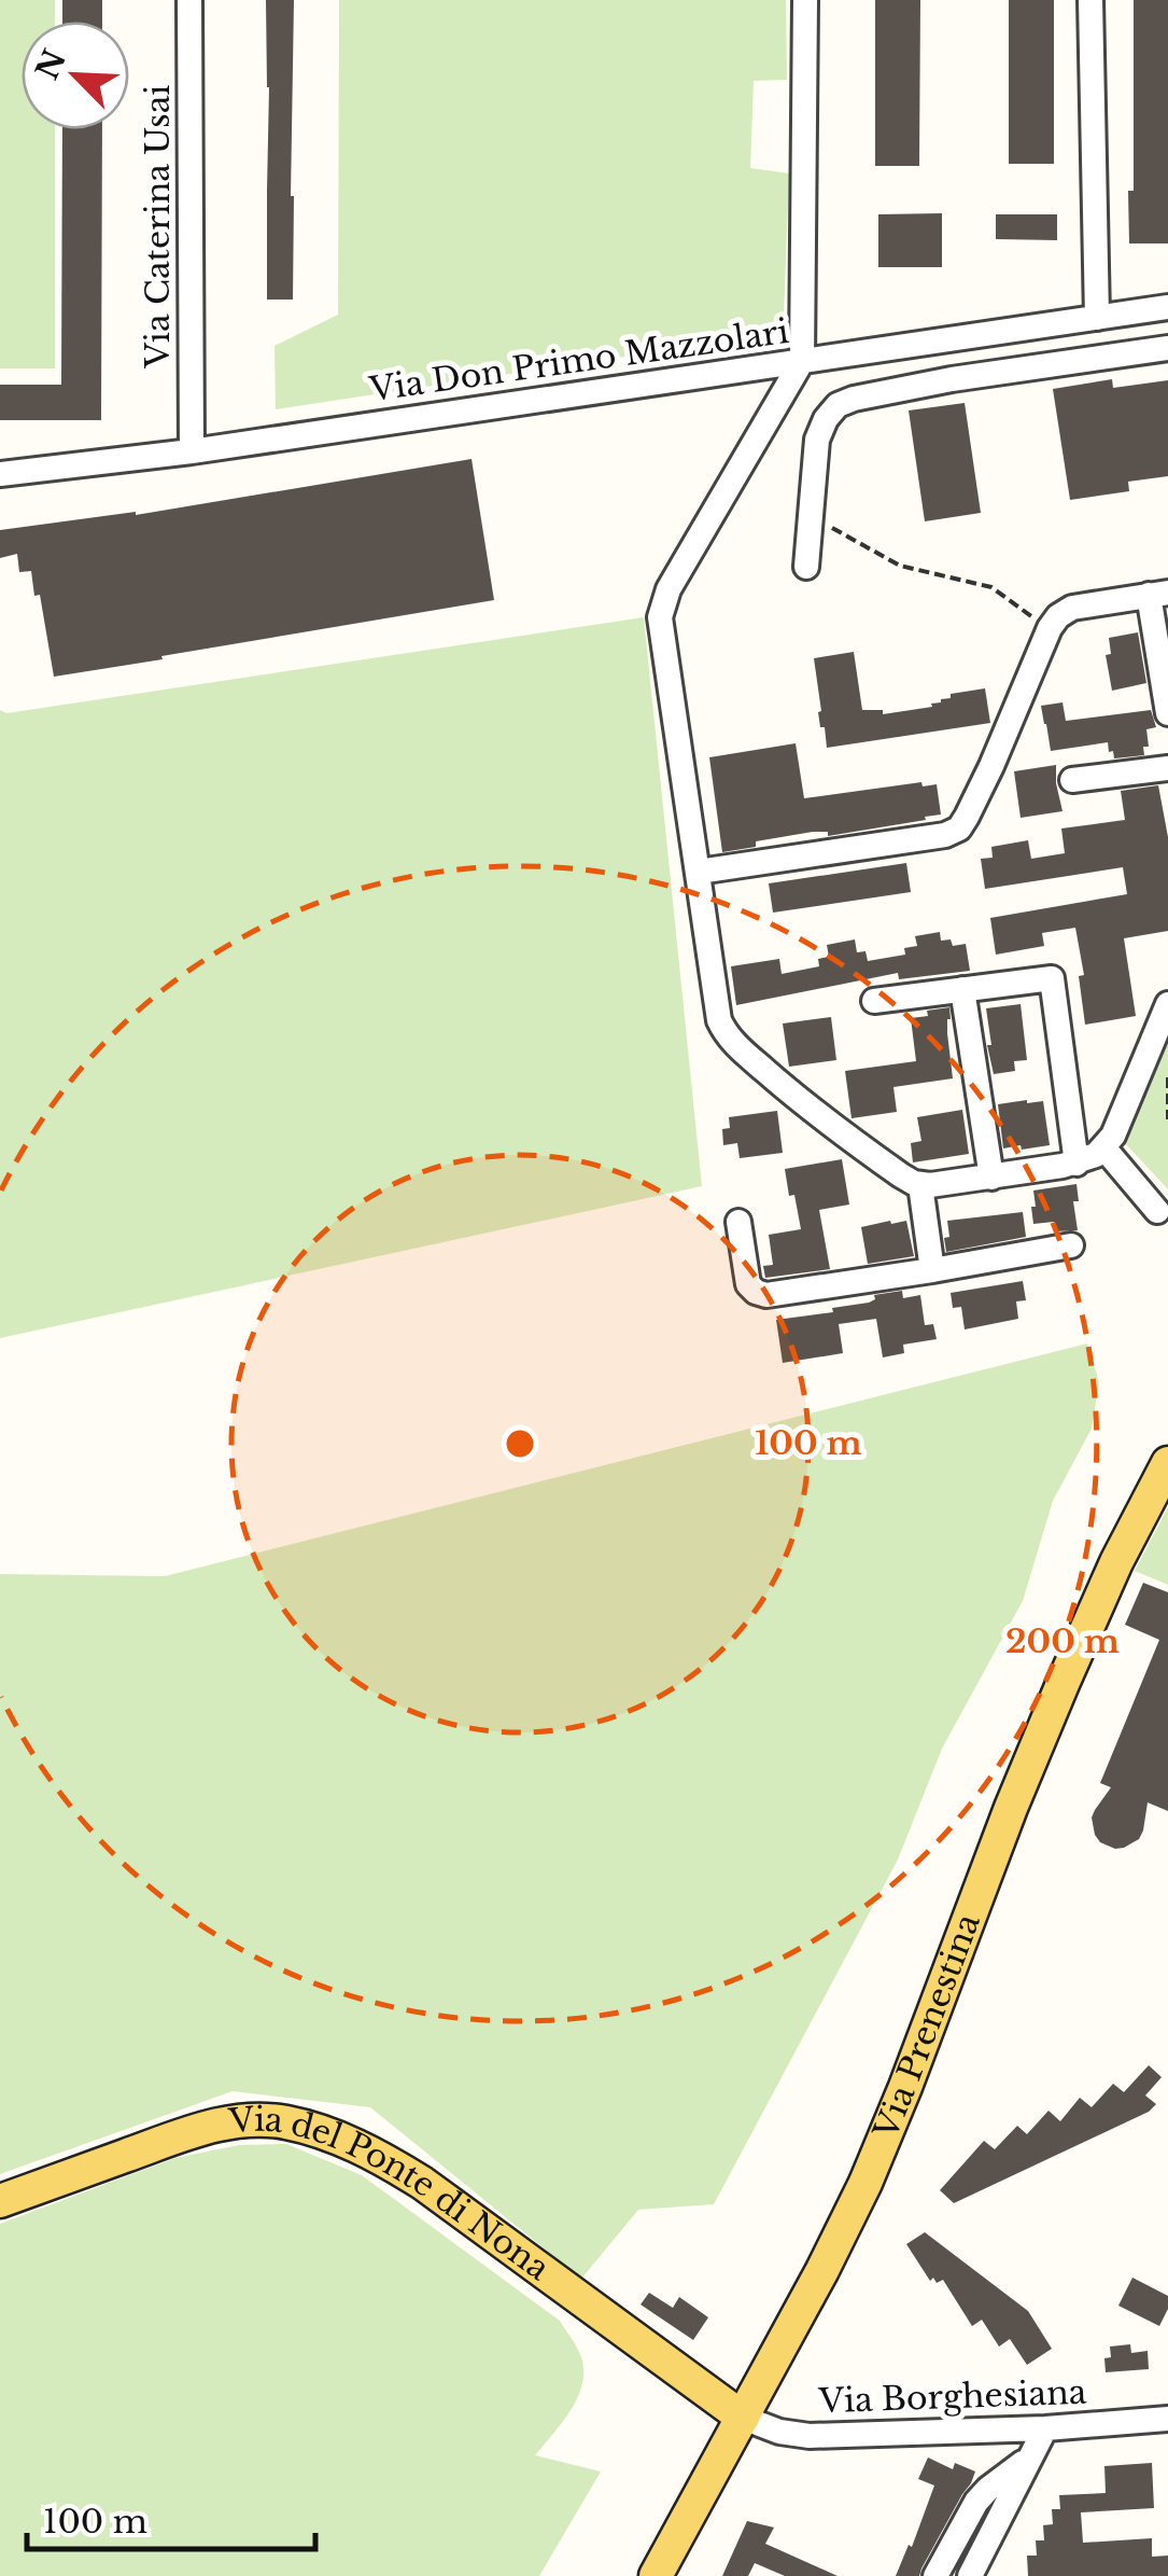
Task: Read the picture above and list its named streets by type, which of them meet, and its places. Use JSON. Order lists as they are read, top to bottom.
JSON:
{
  "streets": {
    "main road": ["Via Prenestina", "Via del Ponte di Nona"],
    "street": ["Via Caterina Usai", "Via Don Primo Mazzolari", "Via Borghesiana"]
  },
  "crossings": [
    ["Via Caterina Usai", "Via Don Primo Mazzolari"],
    ["Via Prenestina", "Via del Ponte di Nona"],
    ["Via Prenestina", "Via Borghesiana"],
    ["Via del Ponte di Nona", "Via Borghesiana"]
  ],
  "scale_bar": "100 m",
  "north": "top left",
  "rings": ["100 m", "200 m"]
}
